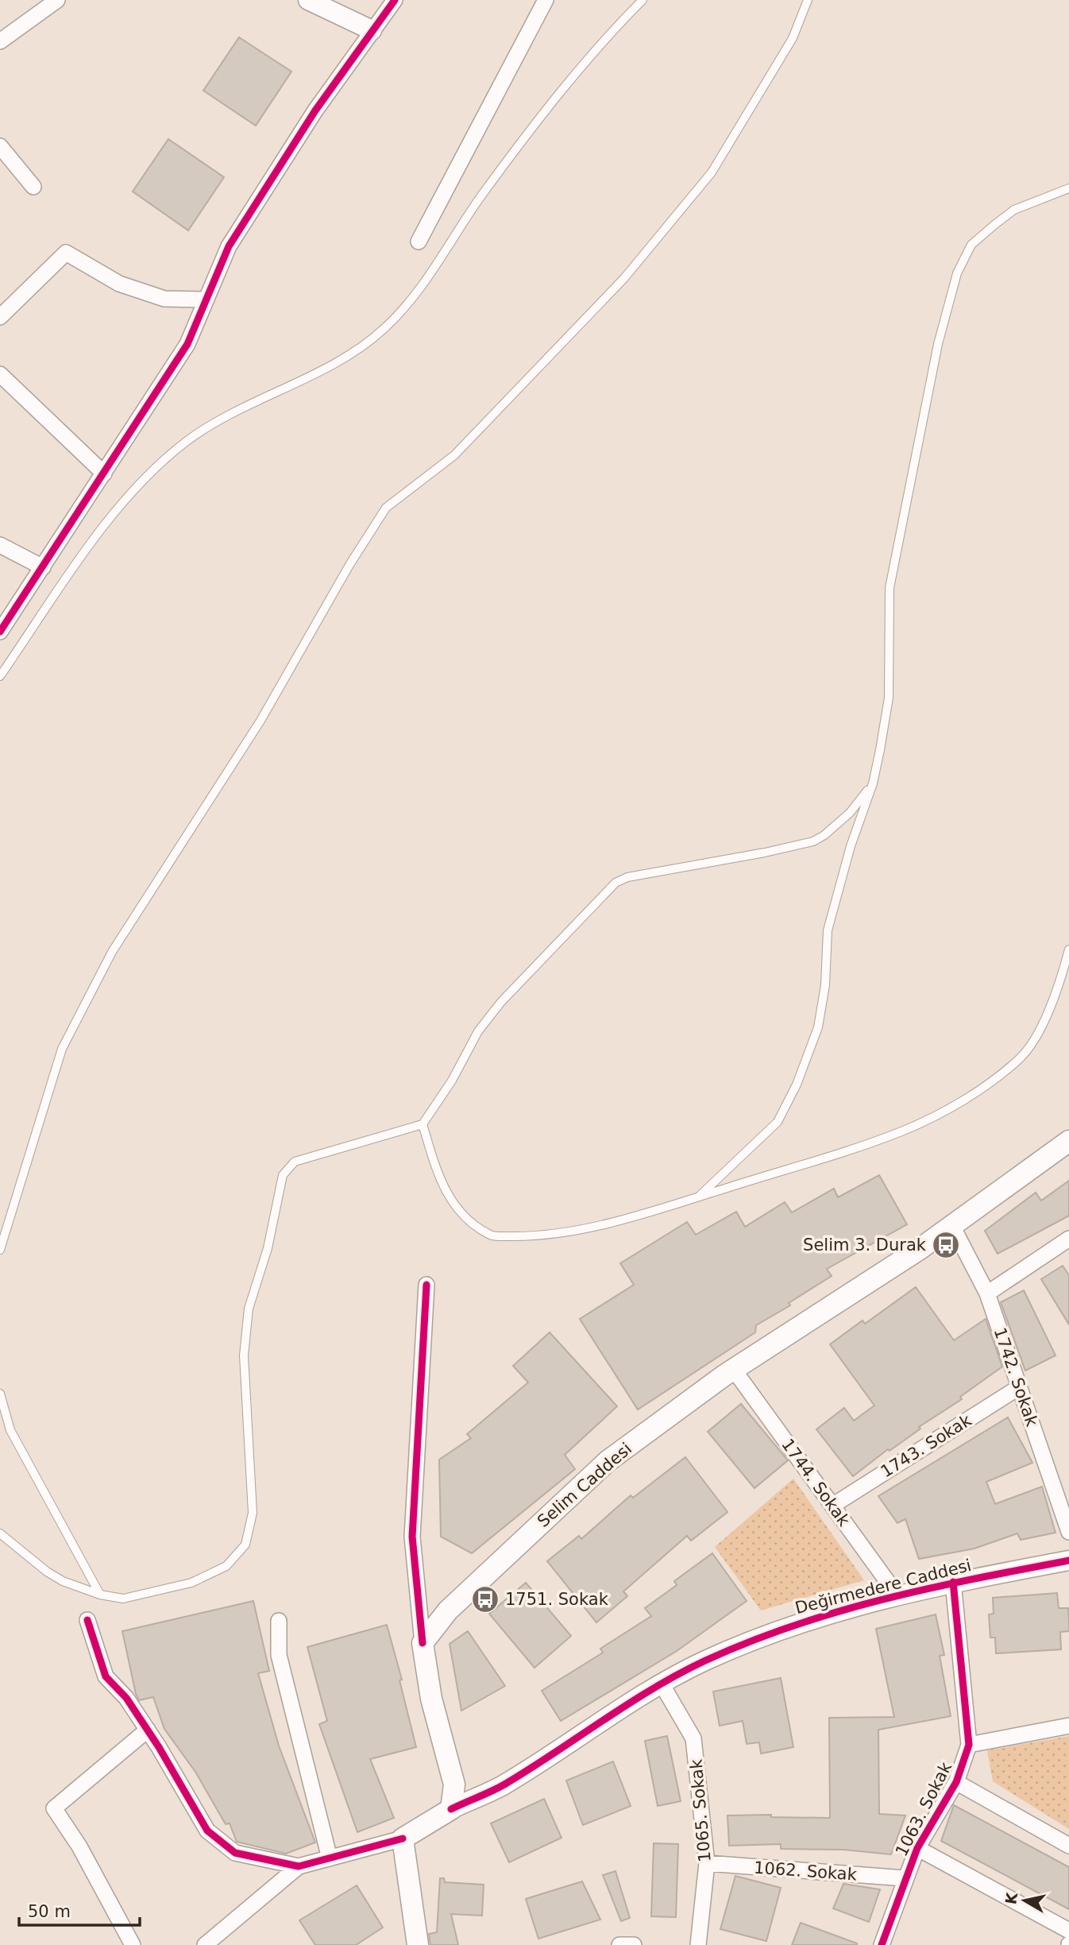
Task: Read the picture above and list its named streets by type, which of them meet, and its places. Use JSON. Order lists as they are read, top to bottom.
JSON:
{
  "streets": {
    "main road": ["Selim Caddesi"],
    "street": [
      "1742. Sokak",
      "1743. Sokak",
      "1744. Sokak",
      "Değirmedere Caddesi",
      "1063. Sokak",
      "1065. Sokak",
      "1062. Sokak"
    ]
  },
  "crossings": [
    ["1742. Sokak", "1743. Sokak"],
    ["1742. Sokak", "Selim Caddesi"],
    ["1743. Sokak", "1744. Sokak"],
    ["1744. Sokak", "Selim Caddesi"],
    ["1744. Sokak", "Değirmedere Caddesi"],
    ["Değirmedere Caddesi", "1063. Sokak"],
    ["Değirmedere Caddesi", "1065. Sokak"],
    ["1063. Sokak", "1062. Sokak"],
    ["1065. Sokak", "1062. Sokak"]
  ],
  "places": {
    "bus stop": ["Selim 3. Durak", "1751. Sokak"]
  },
  "scale_bar": "50 m",
  "north": "left"
}
